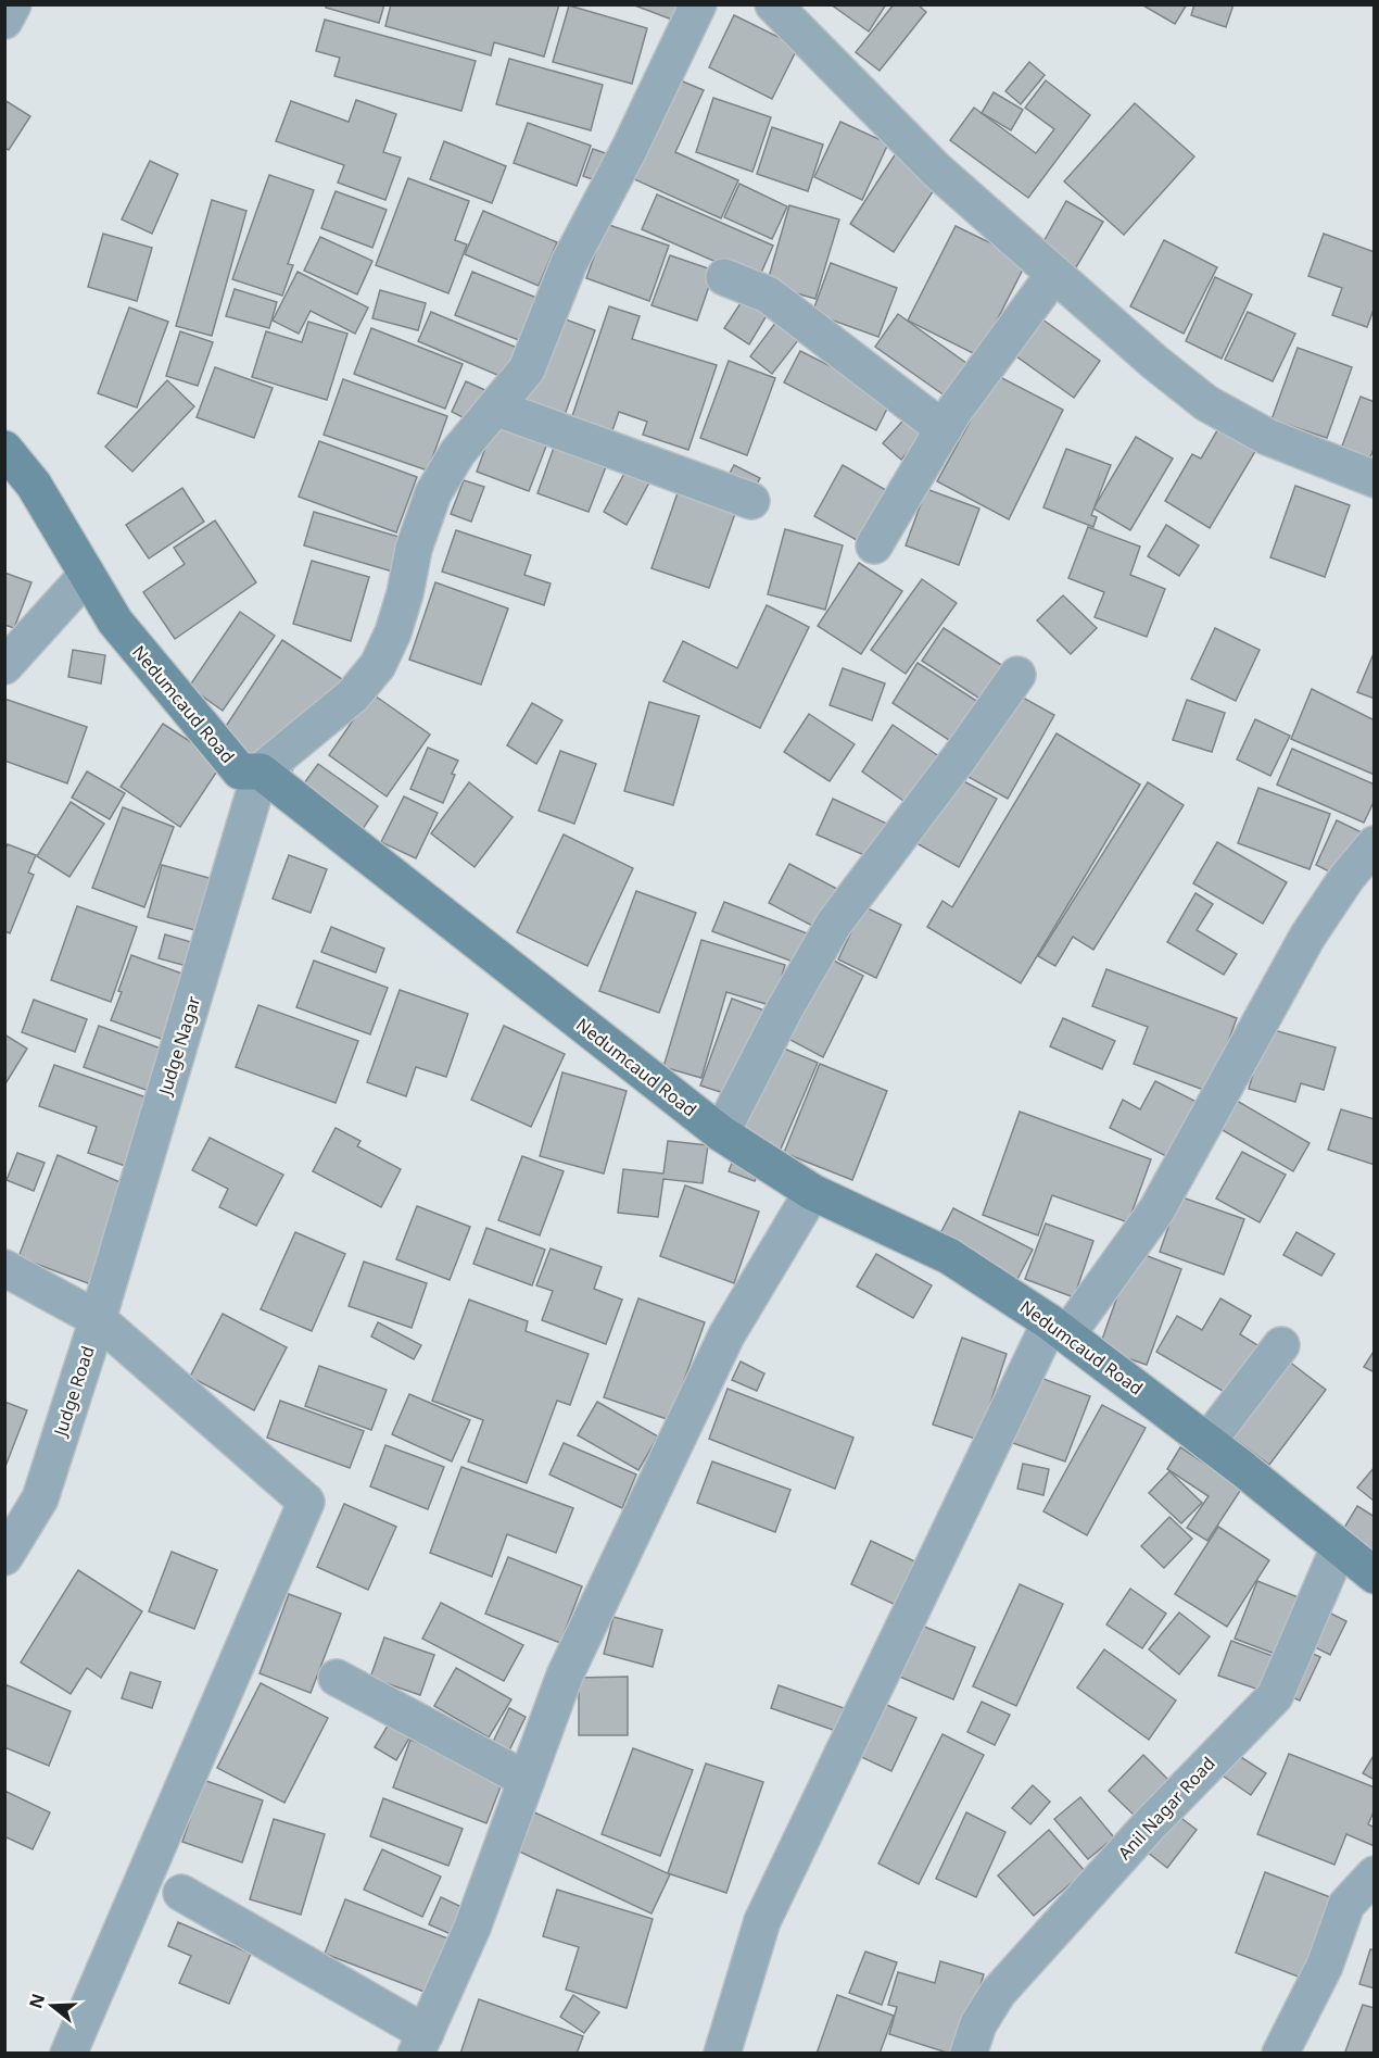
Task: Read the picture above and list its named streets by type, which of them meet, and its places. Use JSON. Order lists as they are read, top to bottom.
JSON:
{
  "streets": {
    "main road": ["Nedumcaud Road"],
    "street": ["Judge Nagar", "Judge Road", "Anil Nagar Road"]
  },
  "crossings": [
    ["Nedumcaud Road", "Judge Nagar"],
    ["Nedumcaud Road", "Anil Nagar Road"],
    ["Judge Nagar", "Judge Road"]
  ],
  "north": "left"
}
